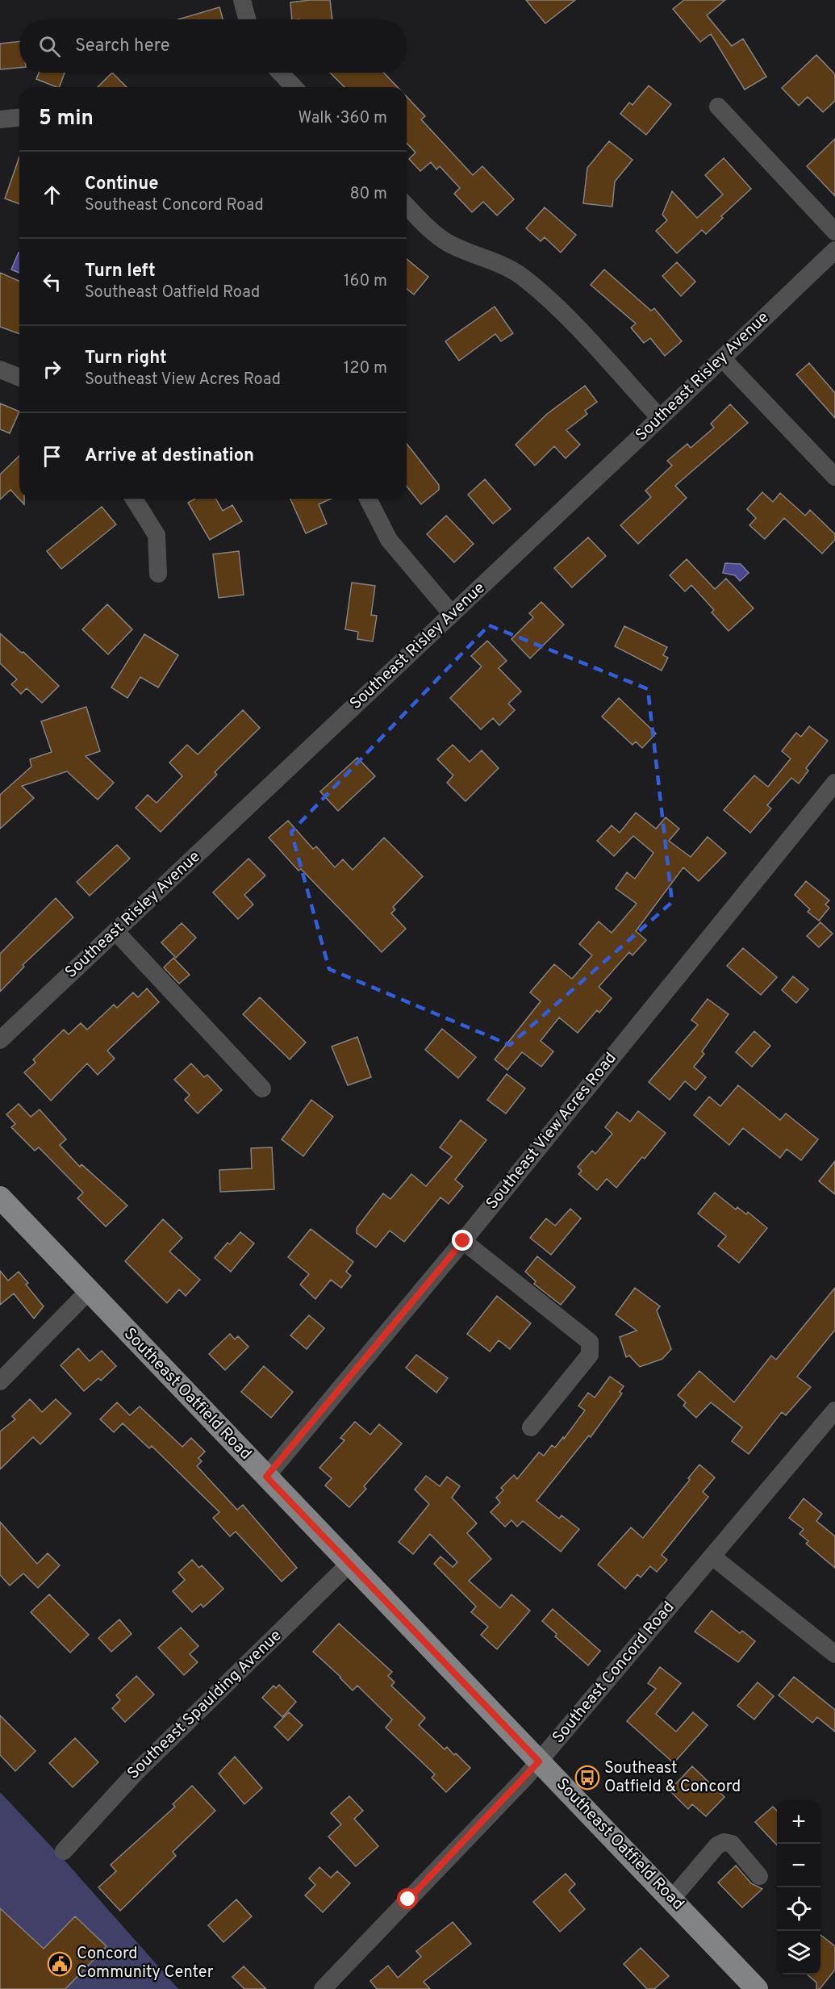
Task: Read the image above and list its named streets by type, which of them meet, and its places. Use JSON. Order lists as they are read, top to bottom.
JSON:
{
  "streets": {
    "main road": ["Southeast Oatfield Road"],
    "street": [
      "Southeast Risley Avenue",
      "Southeast View Acres Road",
      "Southeast Concord Road",
      "Southeast Spaulding Avenue"
    ]
  },
  "crossings": [
    ["Southeast View Acres Road", "Southeast Oatfield Road"],
    ["Southeast Oatfield Road", "Southeast Concord Road"],
    ["Southeast Oatfield Road", "Southeast Spaulding Avenue"]
  ],
  "places": {
    "bus stop": ["Southeast Oatfield & Concord"],
    "public building": ["Concord Community Center"]
  },
  "page": {
    "search": "Search here",
    "heading": ["5 min", "Walk · 360 m"],
    "list": [
      ["Continue", "Southeast Concord Road", "80 m"],
      ["Turn left", "Southeast Oatfield Road", "160 m"],
      ["Turn right", "Southeast View Acres Road", "120 m"],
      "Arrive at destination"
    ],
    "map_buttons": ["+", "−"]
  }
}
